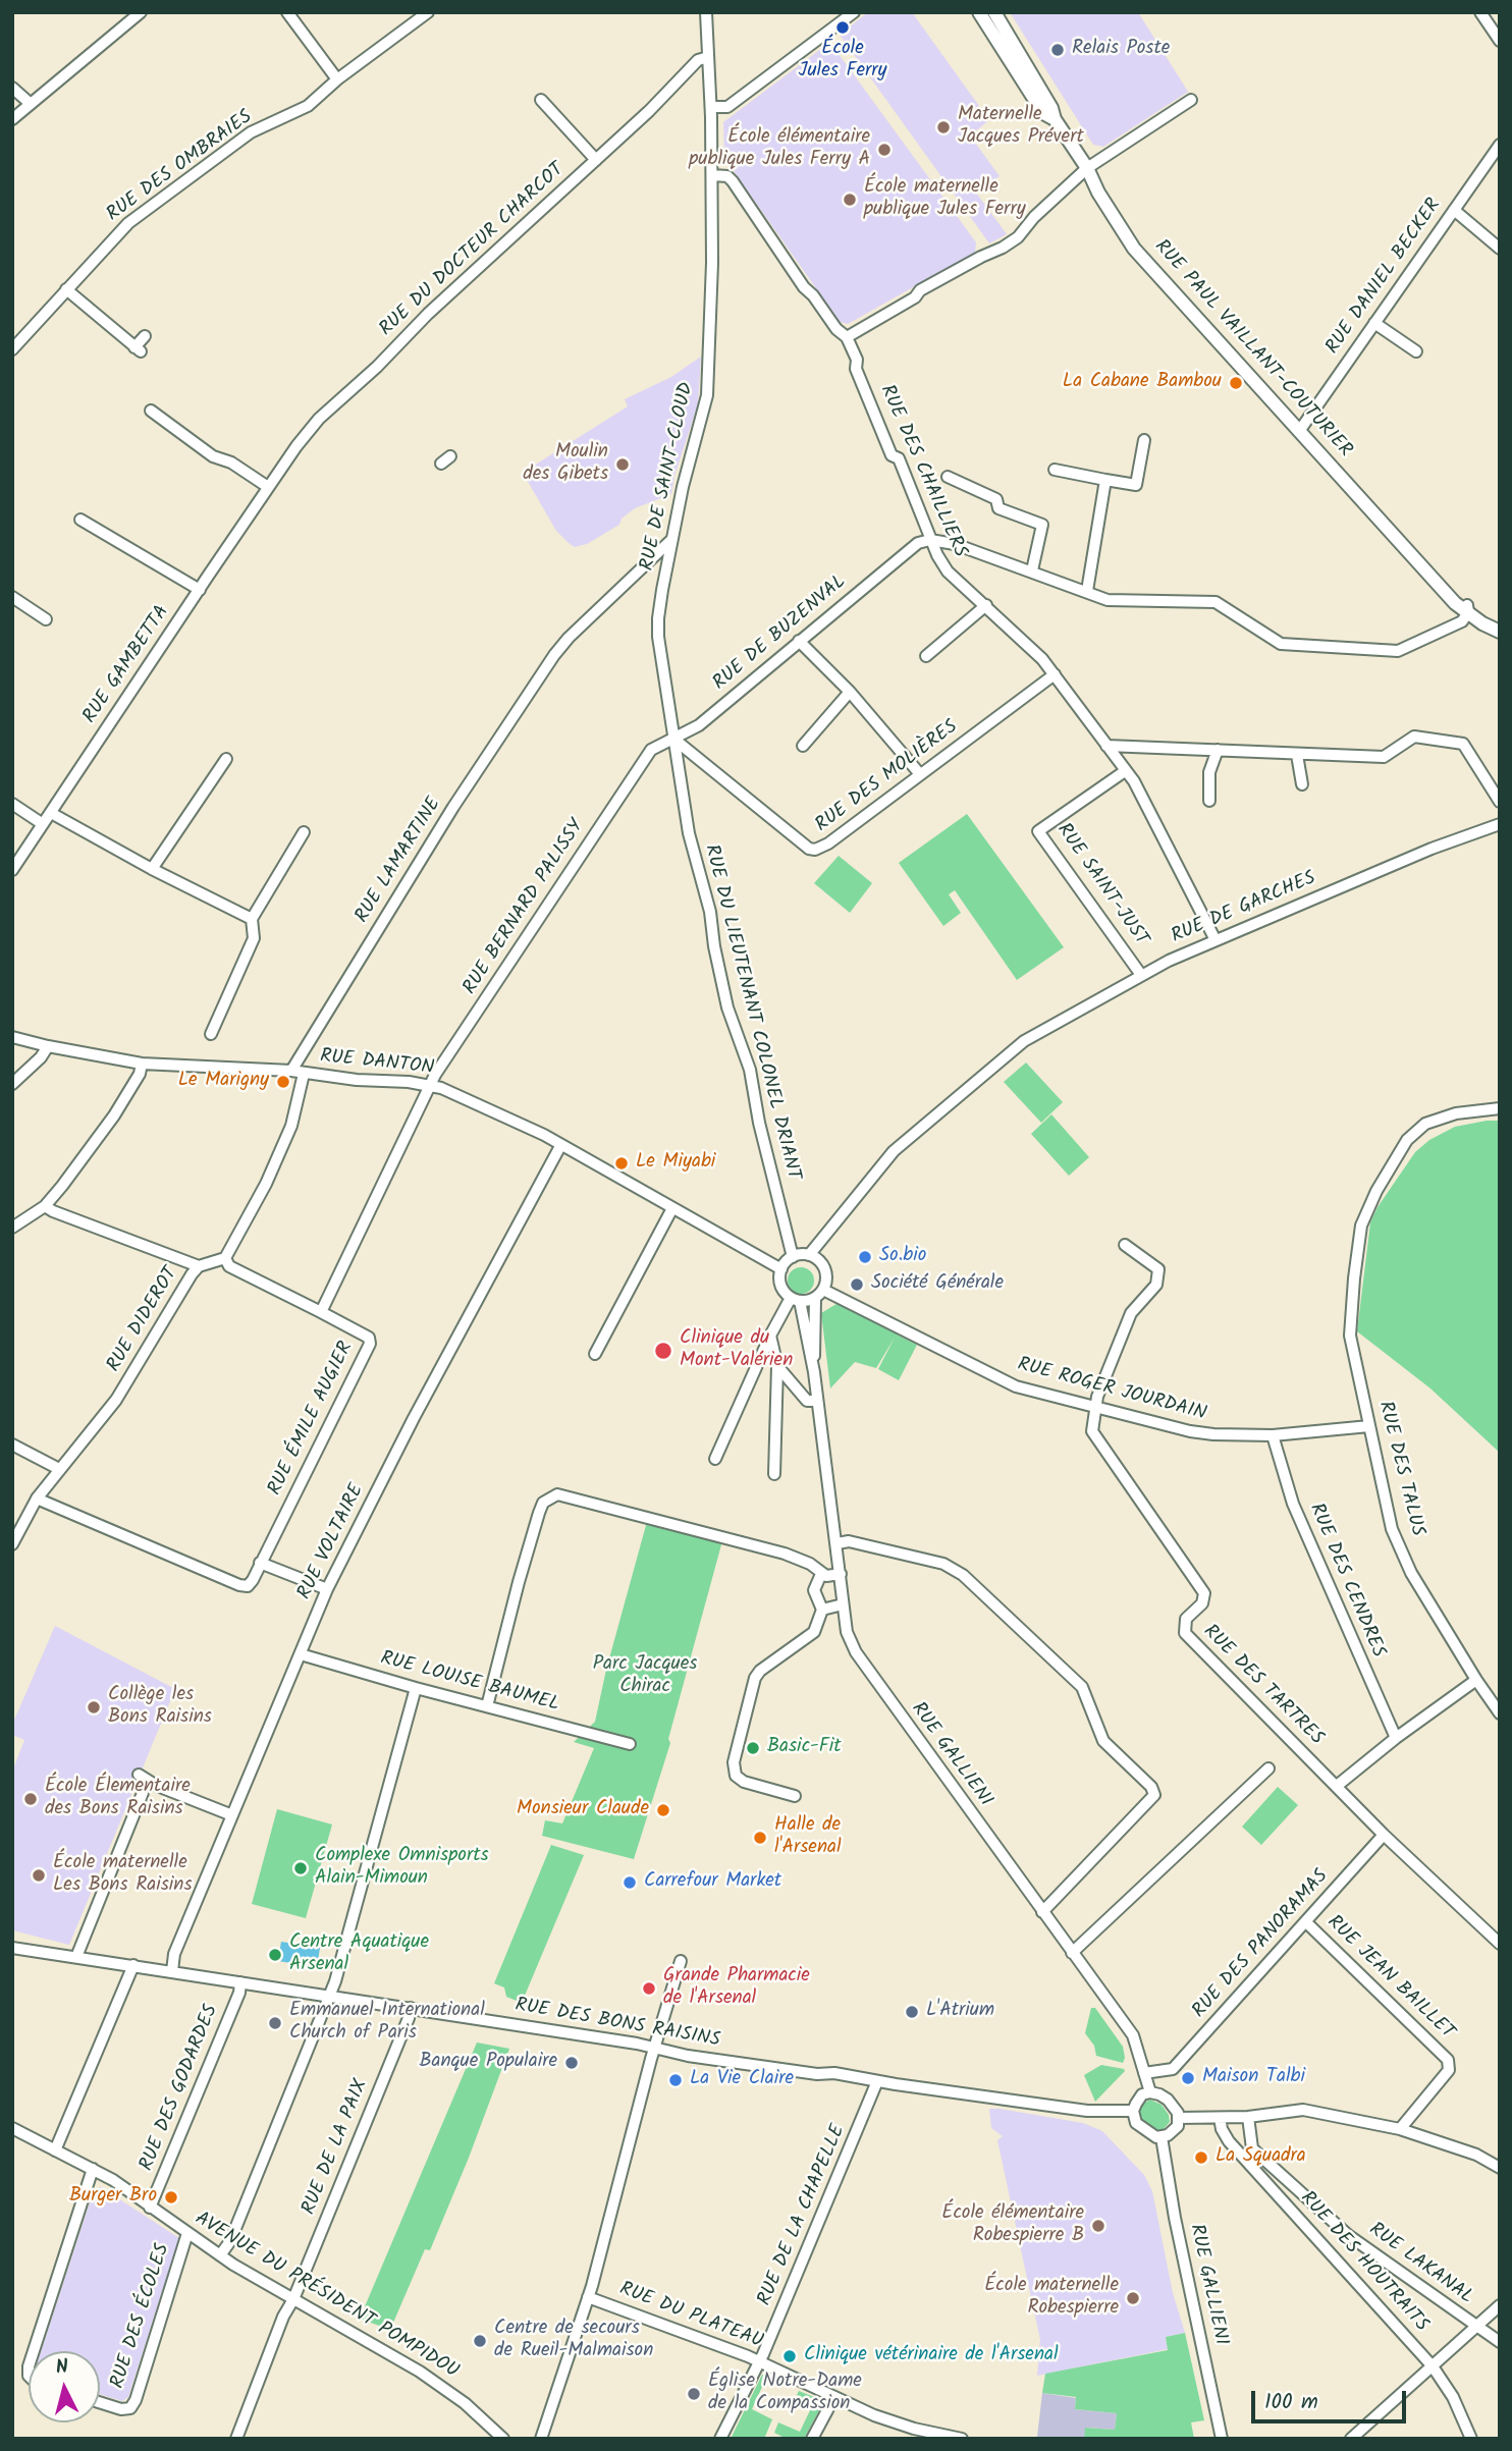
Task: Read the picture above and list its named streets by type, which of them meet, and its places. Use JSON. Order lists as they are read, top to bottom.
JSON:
{
  "streets": {
    "main road": ["RUE PAUL VAILLANT-COUTURIER"],
    "street": [
      "RUE DES OMBRAIES",
      "RUE DU DOCTEUR CHARCOT",
      "RUE DANIEL BECKER",
      "RUE DES CHAILLIERS",
      "RUE DE SAINT-CLOUD",
      "RUE DE BUZENVAL",
      "RUE GAMBETTA",
      "RUE DES MOLIÈRES",
      "RUE LAMARTINE",
      "RUE SAINT-JUST",
      "RUE BERNARD PALISSY",
      "RUE DE GARCHES",
      "RUE DU LIEUTENANT COLONEL DRIANT",
      "RUE DANTON",
      "RUE DIDEROT",
      "RUE ROGER JOURDAIN",
      "RUE ÉMILE AUGIER",
      "RUE DES TALUS",
      "RUE VOLTAIRE",
      "RUE DES CENDRES",
      "RUE LOUISE BAUMEL",
      "RUE DES TARTRES",
      "RUE GALLIENI",
      "RUE DES PANORAMAS",
      "RUE JEAN BAILLET",
      "RUE DES BONS RAISINS",
      "RUE DES GODARDES",
      "RUE DE LA PAIX",
      "RUE DE LA CHAPELLE",
      "RUE DES HOUTRAITS",
      "RUE LAKANAL",
      "AVENUE DU PRÉSIDENT POMPIDOU",
      "RUE DES ÉCOLES",
      "RUE DU PLATEAU"
    ]
  },
  "crossings": [
    ["RUE DU DOCTEUR CHARCOT", "RUE DE SAINT-CLOUD"],
    ["RUE DU DOCTEUR CHARCOT", "RUE GAMBETTA"],
    ["RUE DANIEL BECKER", "RUE PAUL VAILLANT-COUTURIER"],
    ["RUE DES CHAILLIERS", "RUE DE SAINT-CLOUD"],
    ["RUE DES CHAILLIERS", "RUE DE BUZENVAL"],
    ["RUE DES CHAILLIERS", "RUE DES MOLIÈRES"],
    ["RUE DES CHAILLIERS", "RUE SAINT-JUST"],
    ["RUE DES CHAILLIERS", "RUE DE GARCHES"],
    ["RUE DE SAINT-CLOUD", "RUE DE BUZENVAL"],
    ["RUE DE SAINT-CLOUD", "RUE DES MOLIÈRES"],
    ["RUE DE SAINT-CLOUD", "RUE LAMARTINE"],
    ["RUE DE SAINT-CLOUD", "RUE DU LIEUTENANT COLONEL DRIANT"],
    ["RUE DE BUZENVAL", "RUE DES MOLIÈRES"],
    ["RUE DE BUZENVAL", "RUE BERNARD PALISSY"],
    ["RUE LAMARTINE", "RUE DANTON"],
    ["RUE SAINT-JUST", "RUE DE GARCHES"],
    ["RUE BERNARD PALISSY", "RUE DANTON"],
    ["RUE DE GARCHES", "RUE DU LIEUTENANT COLONEL DRIANT"],
    ["RUE DE GARCHES", "RUE DANTON"],
    ["RUE DE GARCHES", "RUE ROGER JOURDAIN"],
    ["RUE DE GARCHES", "RUE GALLIENI"],
    ["RUE DU LIEUTENANT COLONEL DRIANT", "RUE DANTON"],
    ["RUE DU LIEUTENANT COLONEL DRIANT", "RUE ROGER JOURDAIN"],
    ["RUE DU LIEUTENANT COLONEL DRIANT", "RUE GALLIENI"],
    ["RUE DANTON", "RUE ROGER JOURDAIN"],
    ["RUE DANTON", "RUE VOLTAIRE"],
    ["RUE DANTON", "RUE GALLIENI"],
    ["RUE DIDEROT", "RUE ÉMILE AUGIER"],
    ["RUE ROGER JOURDAIN", "RUE DES TALUS"],
    ["RUE ROGER JOURDAIN", "RUE DES CENDRES"],
    ["RUE ROGER JOURDAIN", "RUE DES TARTRES"],
    ["RUE ROGER JOURDAIN", "RUE GALLIENI"],
    ["RUE VOLTAIRE", "RUE LOUISE BAUMEL"],
    ["RUE VOLTAIRE", "RUE DES BONS RAISINS"],
    ["RUE DES TARTRES", "RUE DES PANORAMAS"],
    ["RUE GALLIENI", "RUE DES PANORAMAS"],
    ["RUE GALLIENI", "RUE DES BONS RAISINS"],
    ["RUE DES PANORAMAS", "RUE JEAN BAILLET"],
    ["RUE DES BONS RAISINS", "RUE DES GODARDES"],
    ["RUE DES BONS RAISINS", "RUE DE LA PAIX"],
    ["RUE DES BONS RAISINS", "RUE DE LA CHAPELLE"],
    ["RUE DES GODARDES", "AVENUE DU PRÉSIDENT POMPIDOU"],
    ["RUE DE LA PAIX", "AVENUE DU PRÉSIDENT POMPIDOU"],
    ["RUE DE LA CHAPELLE", "RUE DU PLATEAU"],
    ["AVENUE DU PRÉSIDENT POMPIDOU", "RUE DES ÉCOLES"]
  ],
  "parks": ["Parc Jacques Chirac"],
  "places": [
    "École Jules Ferry",
    "Relais Poste",
    "Maternelle Jacques Prévert",
    "École élémentaire publique Jules Ferry A",
    "École maternelle publique Jules Ferry",
    "La Cabane Bambou",
    "Moulin des Gibets",
    "Le Marigny",
    "Le Miyabi",
    "So.bio",
    "Société Générale",
    "Clinique du Mont-Valérien",
    "Collège les Bons Raisins",
    "Basic-Fit",
    "École Élementaire des Bons Raisins",
    "Monsieur Claude",
    "Halle de l'Arsenal",
    "Complexe Omnisports Alain-Mimoun",
    "École maternelle Les Bons Raisins",
    "Carrefour Market",
    "Centre Aquatique Arsenal",
    "Grande Pharmacie de l'Arsenal",
    "L'Atrium",
    "Emmanuel International Church of Paris",
    "Banque Populaire",
    "Maison Talbi",
    "La Vie Claire",
    "La Squadra",
    "Burger Bro",
    "École élémentaire Robespierre B",
    "École maternelle Robespierre",
    "Centre de secours de Rueil-Malmaison",
    "Clinique vétérinaire de l'Arsenal",
    "Église Notre-Dame de la Compassion"
  ],
  "scale_bar": "100 m",
  "north": "top"
}
